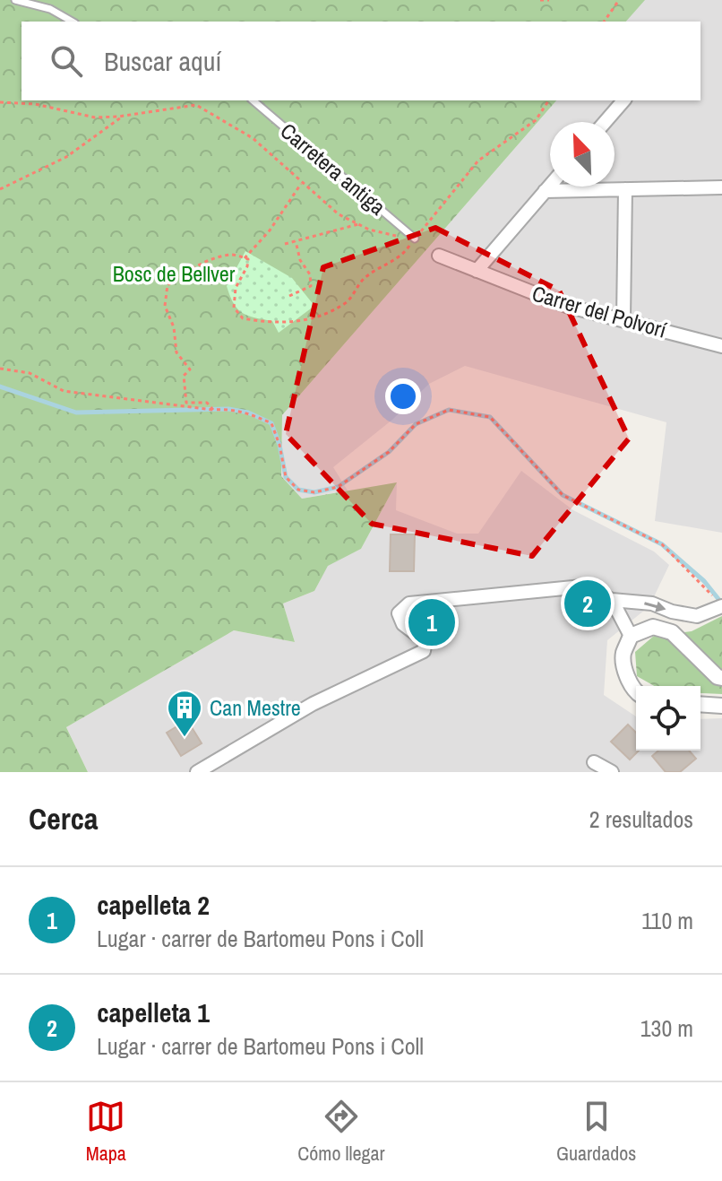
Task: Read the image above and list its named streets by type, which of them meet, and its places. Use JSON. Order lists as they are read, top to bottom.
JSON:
{
  "streets": {
    "street": ["Carrer del Polvorí"],
    "lane": ["Carretera antiga"]
  },
  "parks": ["Bosc de Bellver"],
  "places": {
    "building": ["Can Mestre"]
  },
  "north": "top left",
  "page": {
    "search": "Buscar aquí",
    "pins": ["2", "1"],
    "heading": ["Cerca", "2 resultados"],
    "list": [
      {
        "mark": "1",
        "name": "capelleta 2",
        "note": "Lugar · carrer de Bartomeu Pons i Coll",
        "value": "110 m"
      },
      {
        "mark": "2",
        "name": "capelleta 1",
        "note": "Lugar · carrer de Bartomeu Pons i Coll",
        "value": "130 m"
      }
    ],
    "nav": ["Mapa", "Cómo llegar", "Guardados"]
  }
}
